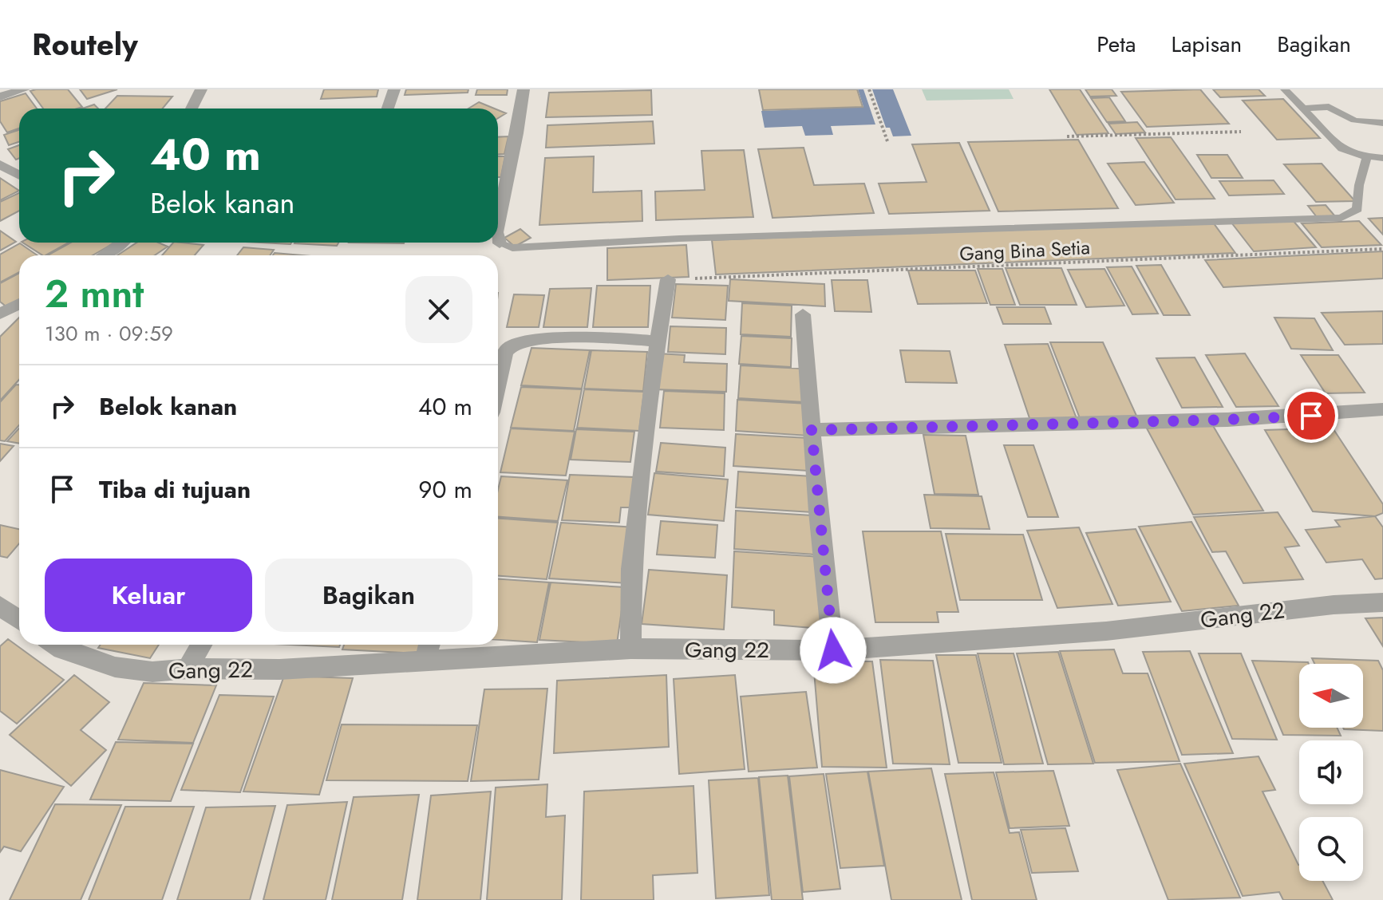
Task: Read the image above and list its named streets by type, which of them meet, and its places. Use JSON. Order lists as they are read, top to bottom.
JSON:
{
  "streets": {
    "street": ["Gang 22"],
    "path": ["Gang Bina Setia"]
  },
  "north": "left",
  "page": {
    "header": "Routely",
    "nav": ["Peta", "Lapisan", "Bagikan"],
    "turn": ["40 m", "Belok kanan"],
    "heading": ["2 mnt", "130 m · 09:59"],
    "list": [
      {
        "name": "Belok kanan",
        "value": "40 m"
      },
      {
        "name": "Tiba di tujuan",
        "value": "90 m"
      }
    ],
    "buttons": ["Keluar", "Bagikan"]
  }
}
